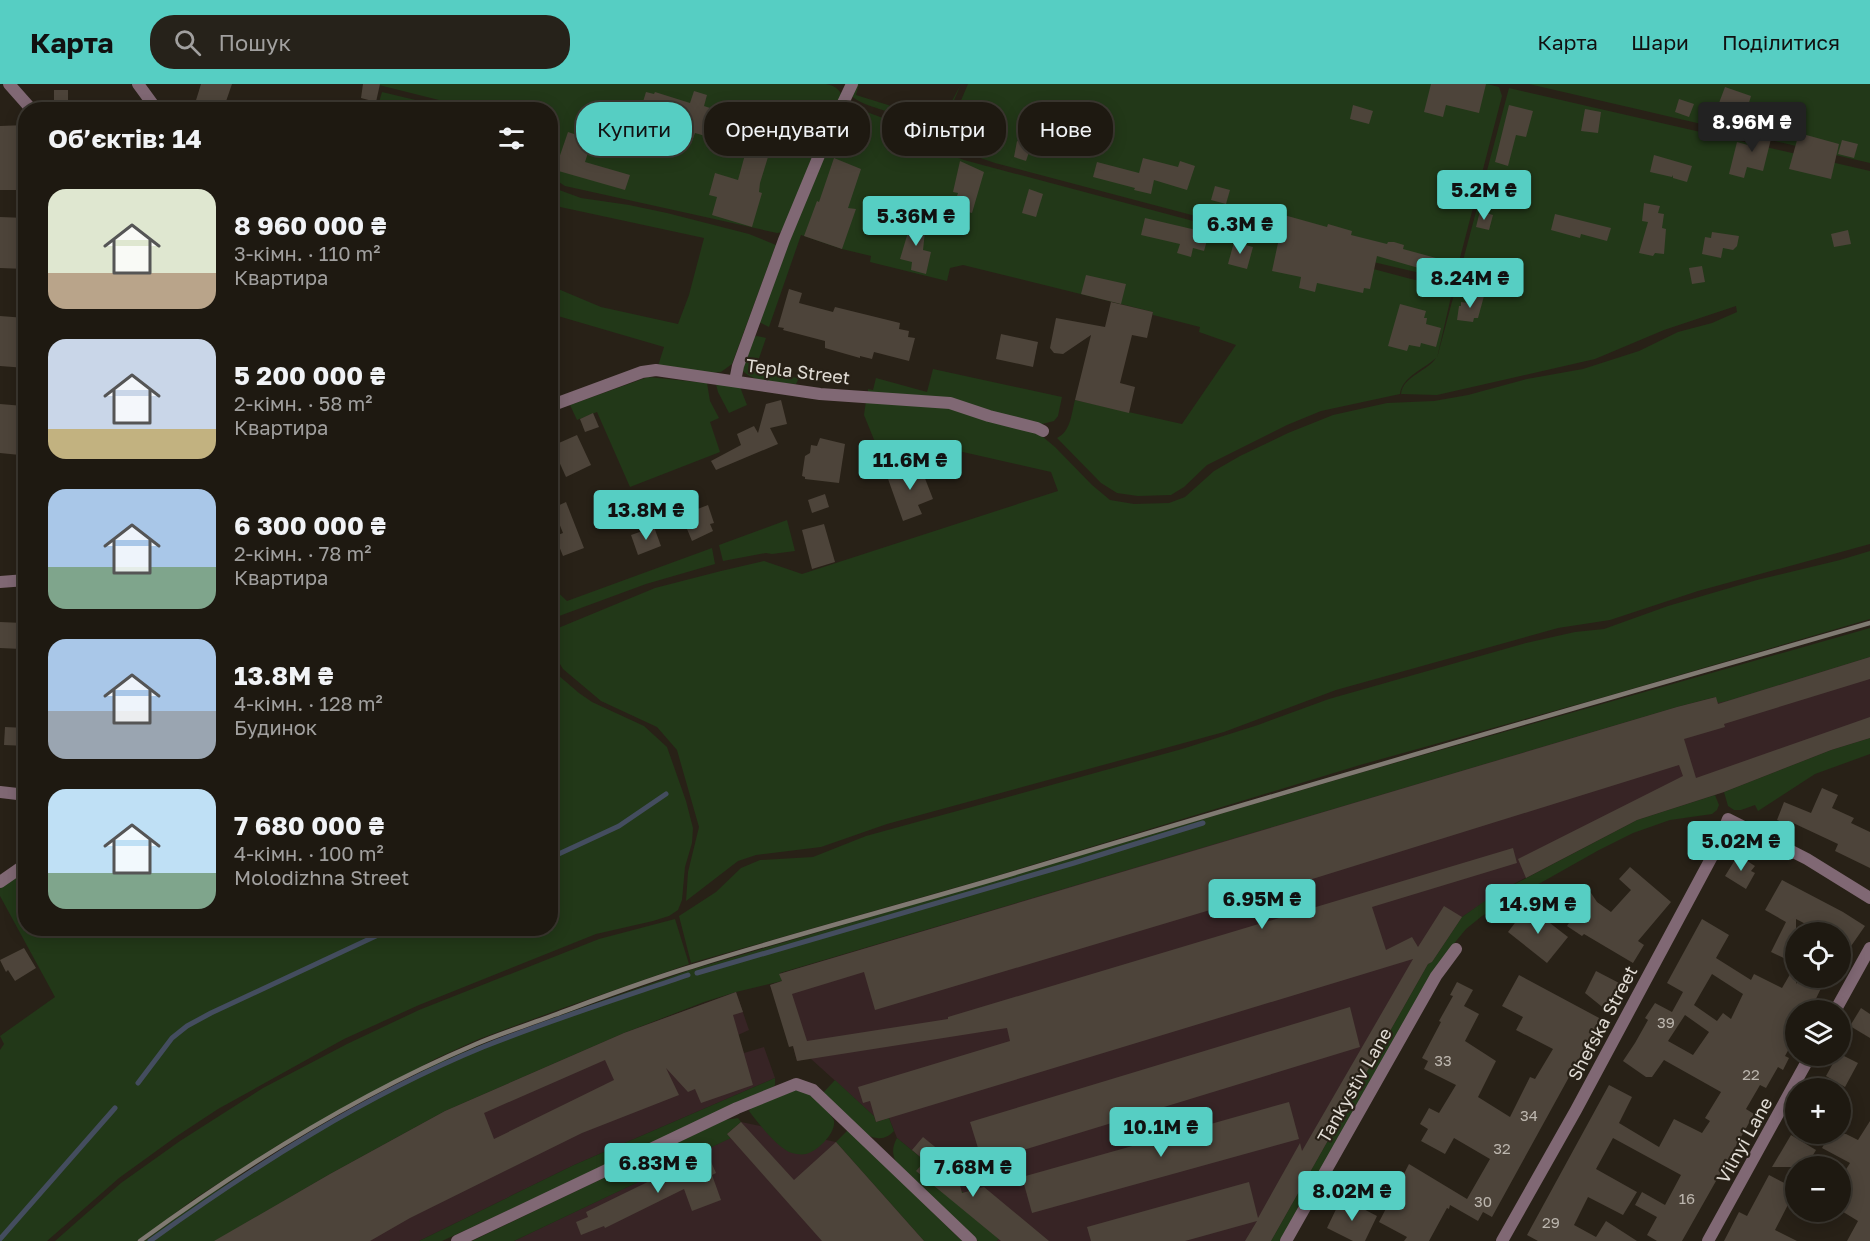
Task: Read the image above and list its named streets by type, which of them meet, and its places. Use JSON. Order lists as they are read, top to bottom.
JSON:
{
  "streets": {
    "street": [
      "Tepla Street",
      "Shefska Street",
      "Tankystiv Lane",
      "Vilnyi Lane"
    ]
  },
  "house_numbers": [
    "39",
    "33",
    "22",
    "34",
    "32",
    "16",
    "30",
    "29"
  ],
  "page": {
    "header": "Карта",
    "search": "Пошук",
    "nav": ["Карта", "Шари", "Поділитися"],
    "price": [
      "8.96M ₴",
      "5.2M ₴",
      "5.36M ₴",
      "6.3M ₴",
      "8.24M ₴",
      "11.6M ₴",
      "13.8M ₴",
      "5.02M ₴",
      "6.95M ₴",
      "14.9M ₴",
      "10.1M ₴",
      "6.83M ₴",
      "7.68M ₴",
      "8.02M ₴"
    ],
    "chip": [
      "Купити",
      "Орендувати",
      "Фільтри",
      "Нове"
    ],
    "heading": "Об’єктів: 14",
    "list": [
      {
        "name": "8 960 000 ₴",
        "note": "3-кімн. · 110 m² · Квартира"
      },
      {
        "name": "5 200 000 ₴",
        "note": "2-кімн. · 58 m² · Квартира"
      },
      {
        "name": "6 300 000 ₴",
        "note": "2-кімн. · 78 m² · Квартира"
      },
      {
        "name": "13.8M ₴",
        "note": "4-кімн. · 128 m² · Будинок"
      },
      {
        "name": "7 680 000 ₴",
        "note": "4-кімн. · 100 m² · Molodizhna Street"
      }
    ],
    "map_buttons": ["+", "−"]
  }
}
